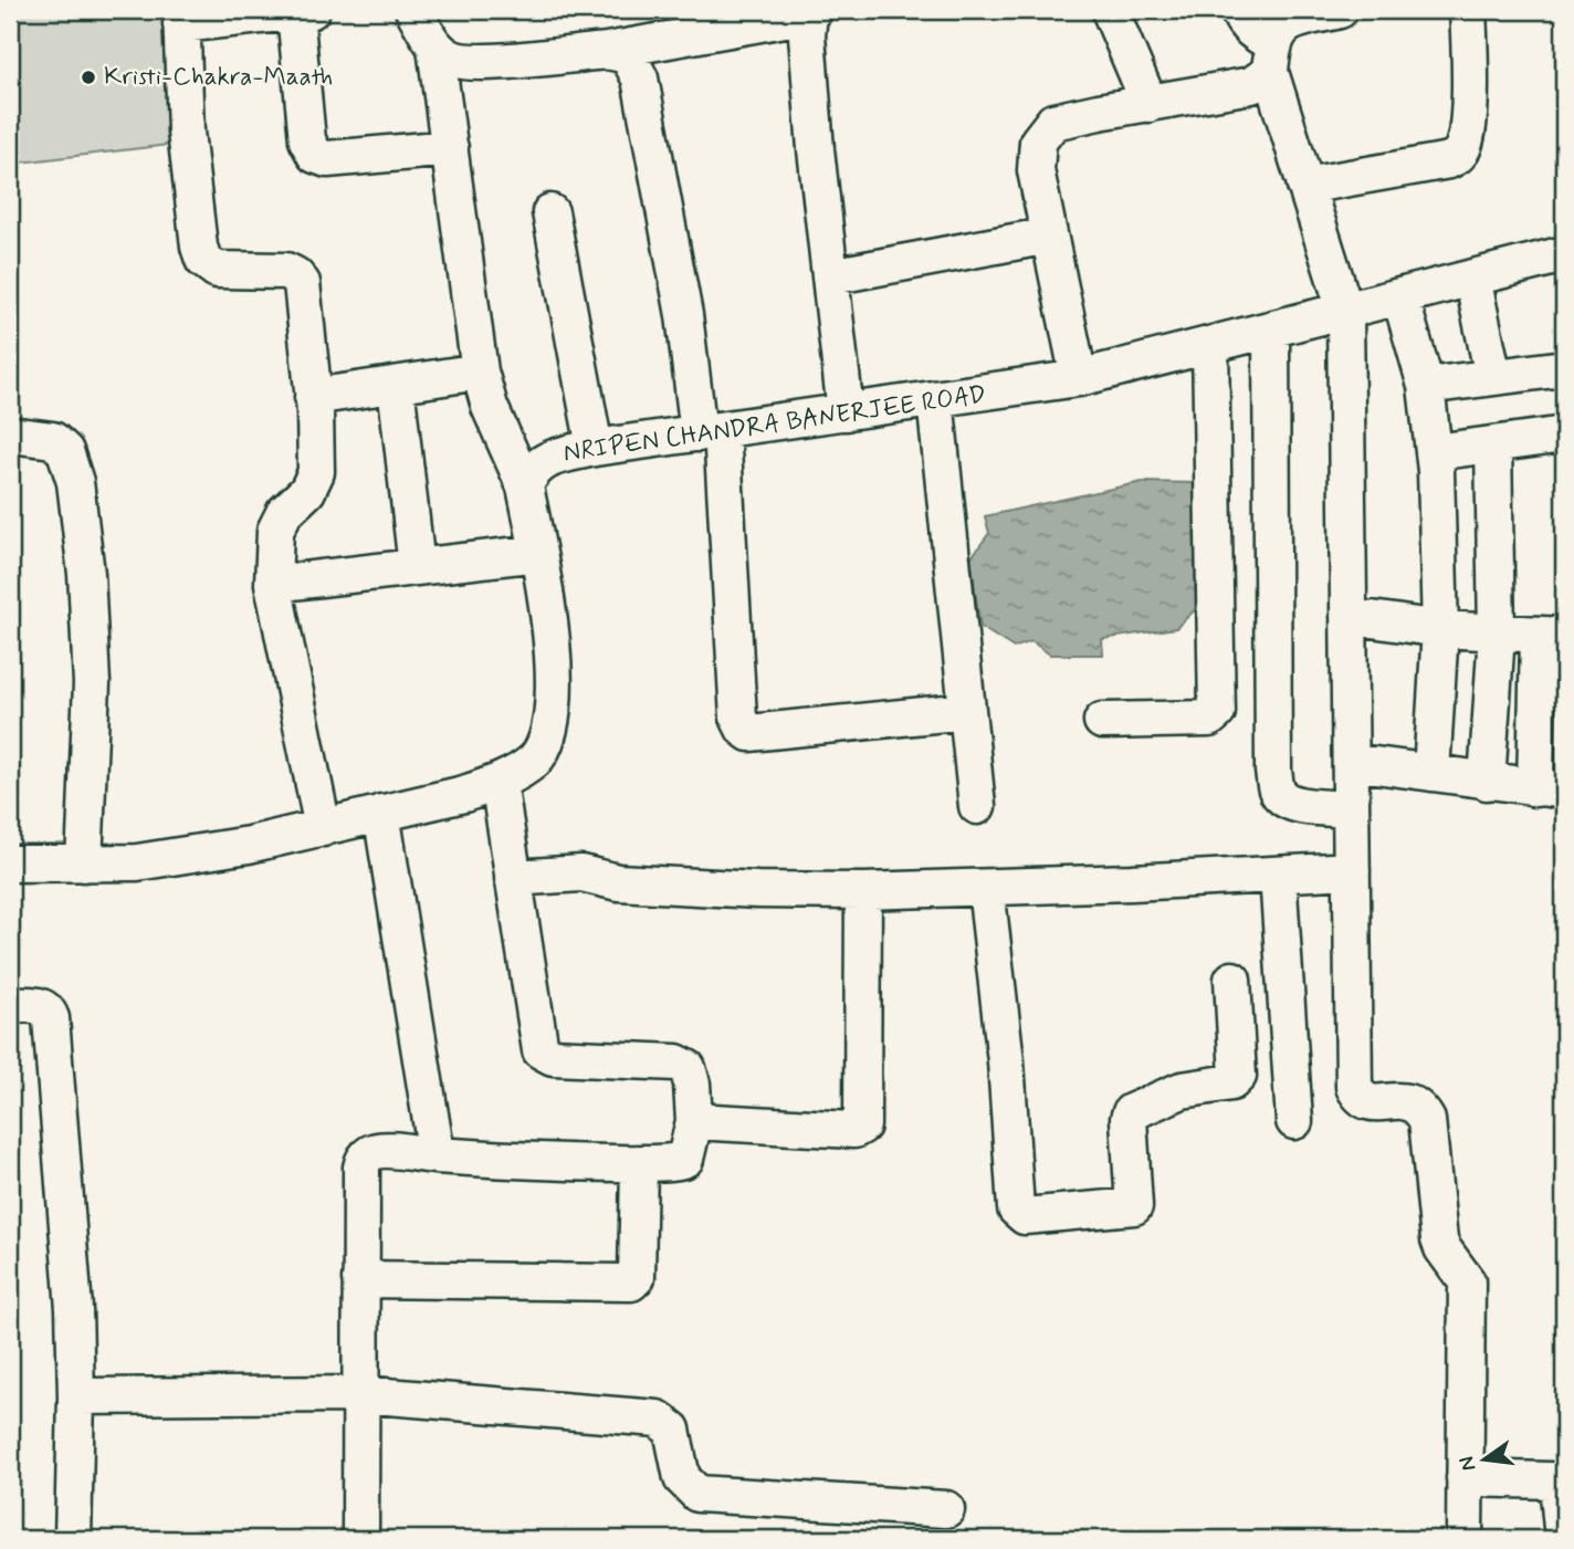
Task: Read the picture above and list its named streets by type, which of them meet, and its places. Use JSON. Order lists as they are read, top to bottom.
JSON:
{
  "streets": {
    "street": ["NRIPEN CHANDRA BANERJEE ROAD"]
  },
  "places": ["Kristi-Chakra-Maath"],
  "north": "left"
}
